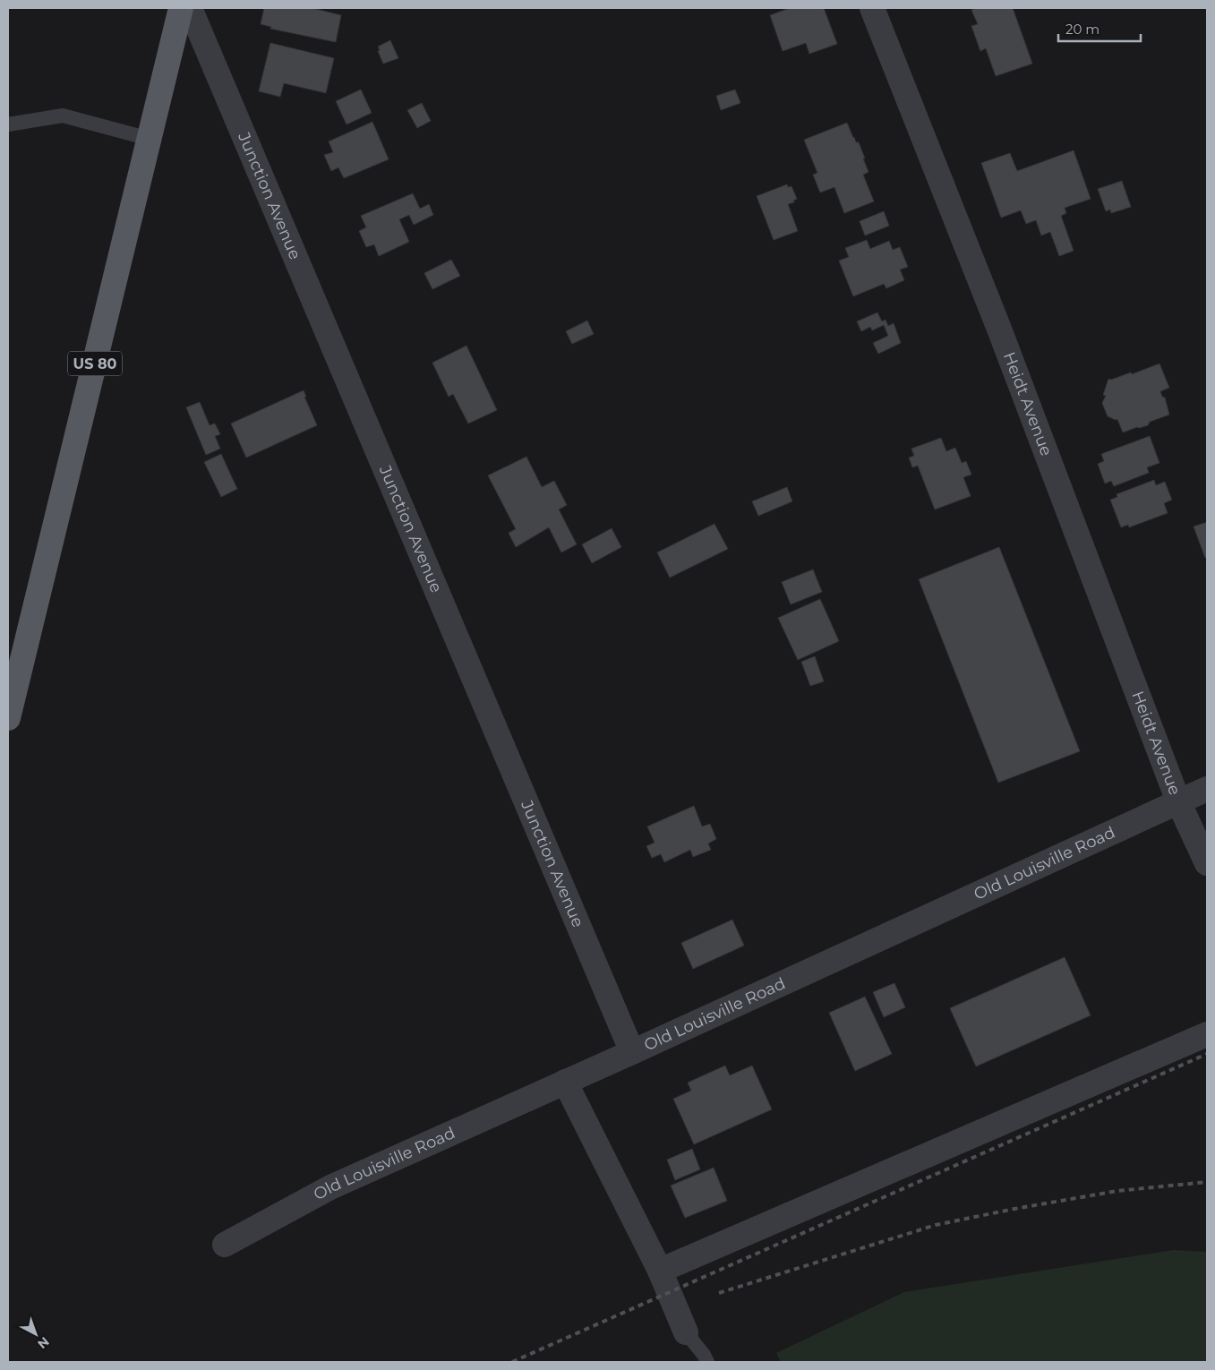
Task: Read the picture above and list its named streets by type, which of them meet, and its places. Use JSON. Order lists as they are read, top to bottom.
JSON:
{
  "streets": {
    "main road": ["US 80"],
    "street": ["Junction Avenue", "Heidt Avenue", "Old Louisville Road"]
  },
  "crossings": [
    ["Junction Avenue", "Old Louisville Road"],
    ["Heidt Avenue", "Old Louisville Road"]
  ],
  "scale_bar": "20 m",
  "north": "bottom right"
}
